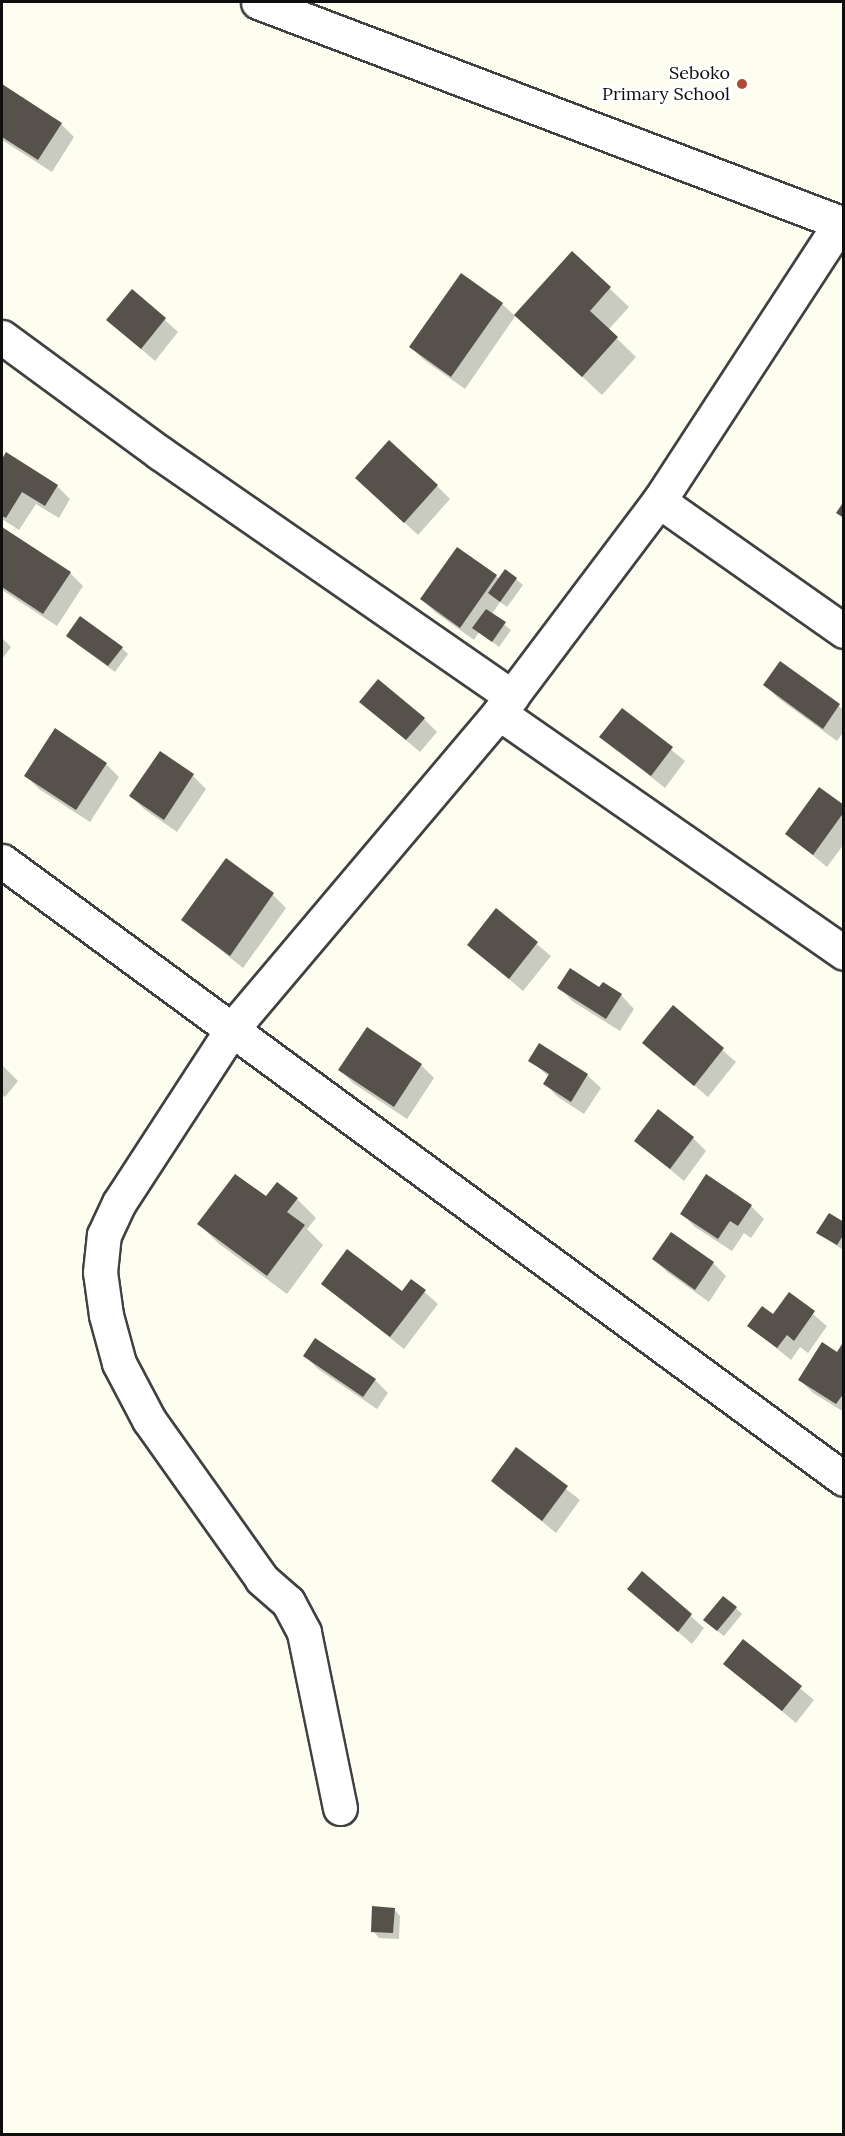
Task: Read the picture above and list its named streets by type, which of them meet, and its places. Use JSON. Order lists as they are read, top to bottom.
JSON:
{
  "places": ["Seboko Primary School"]
}
